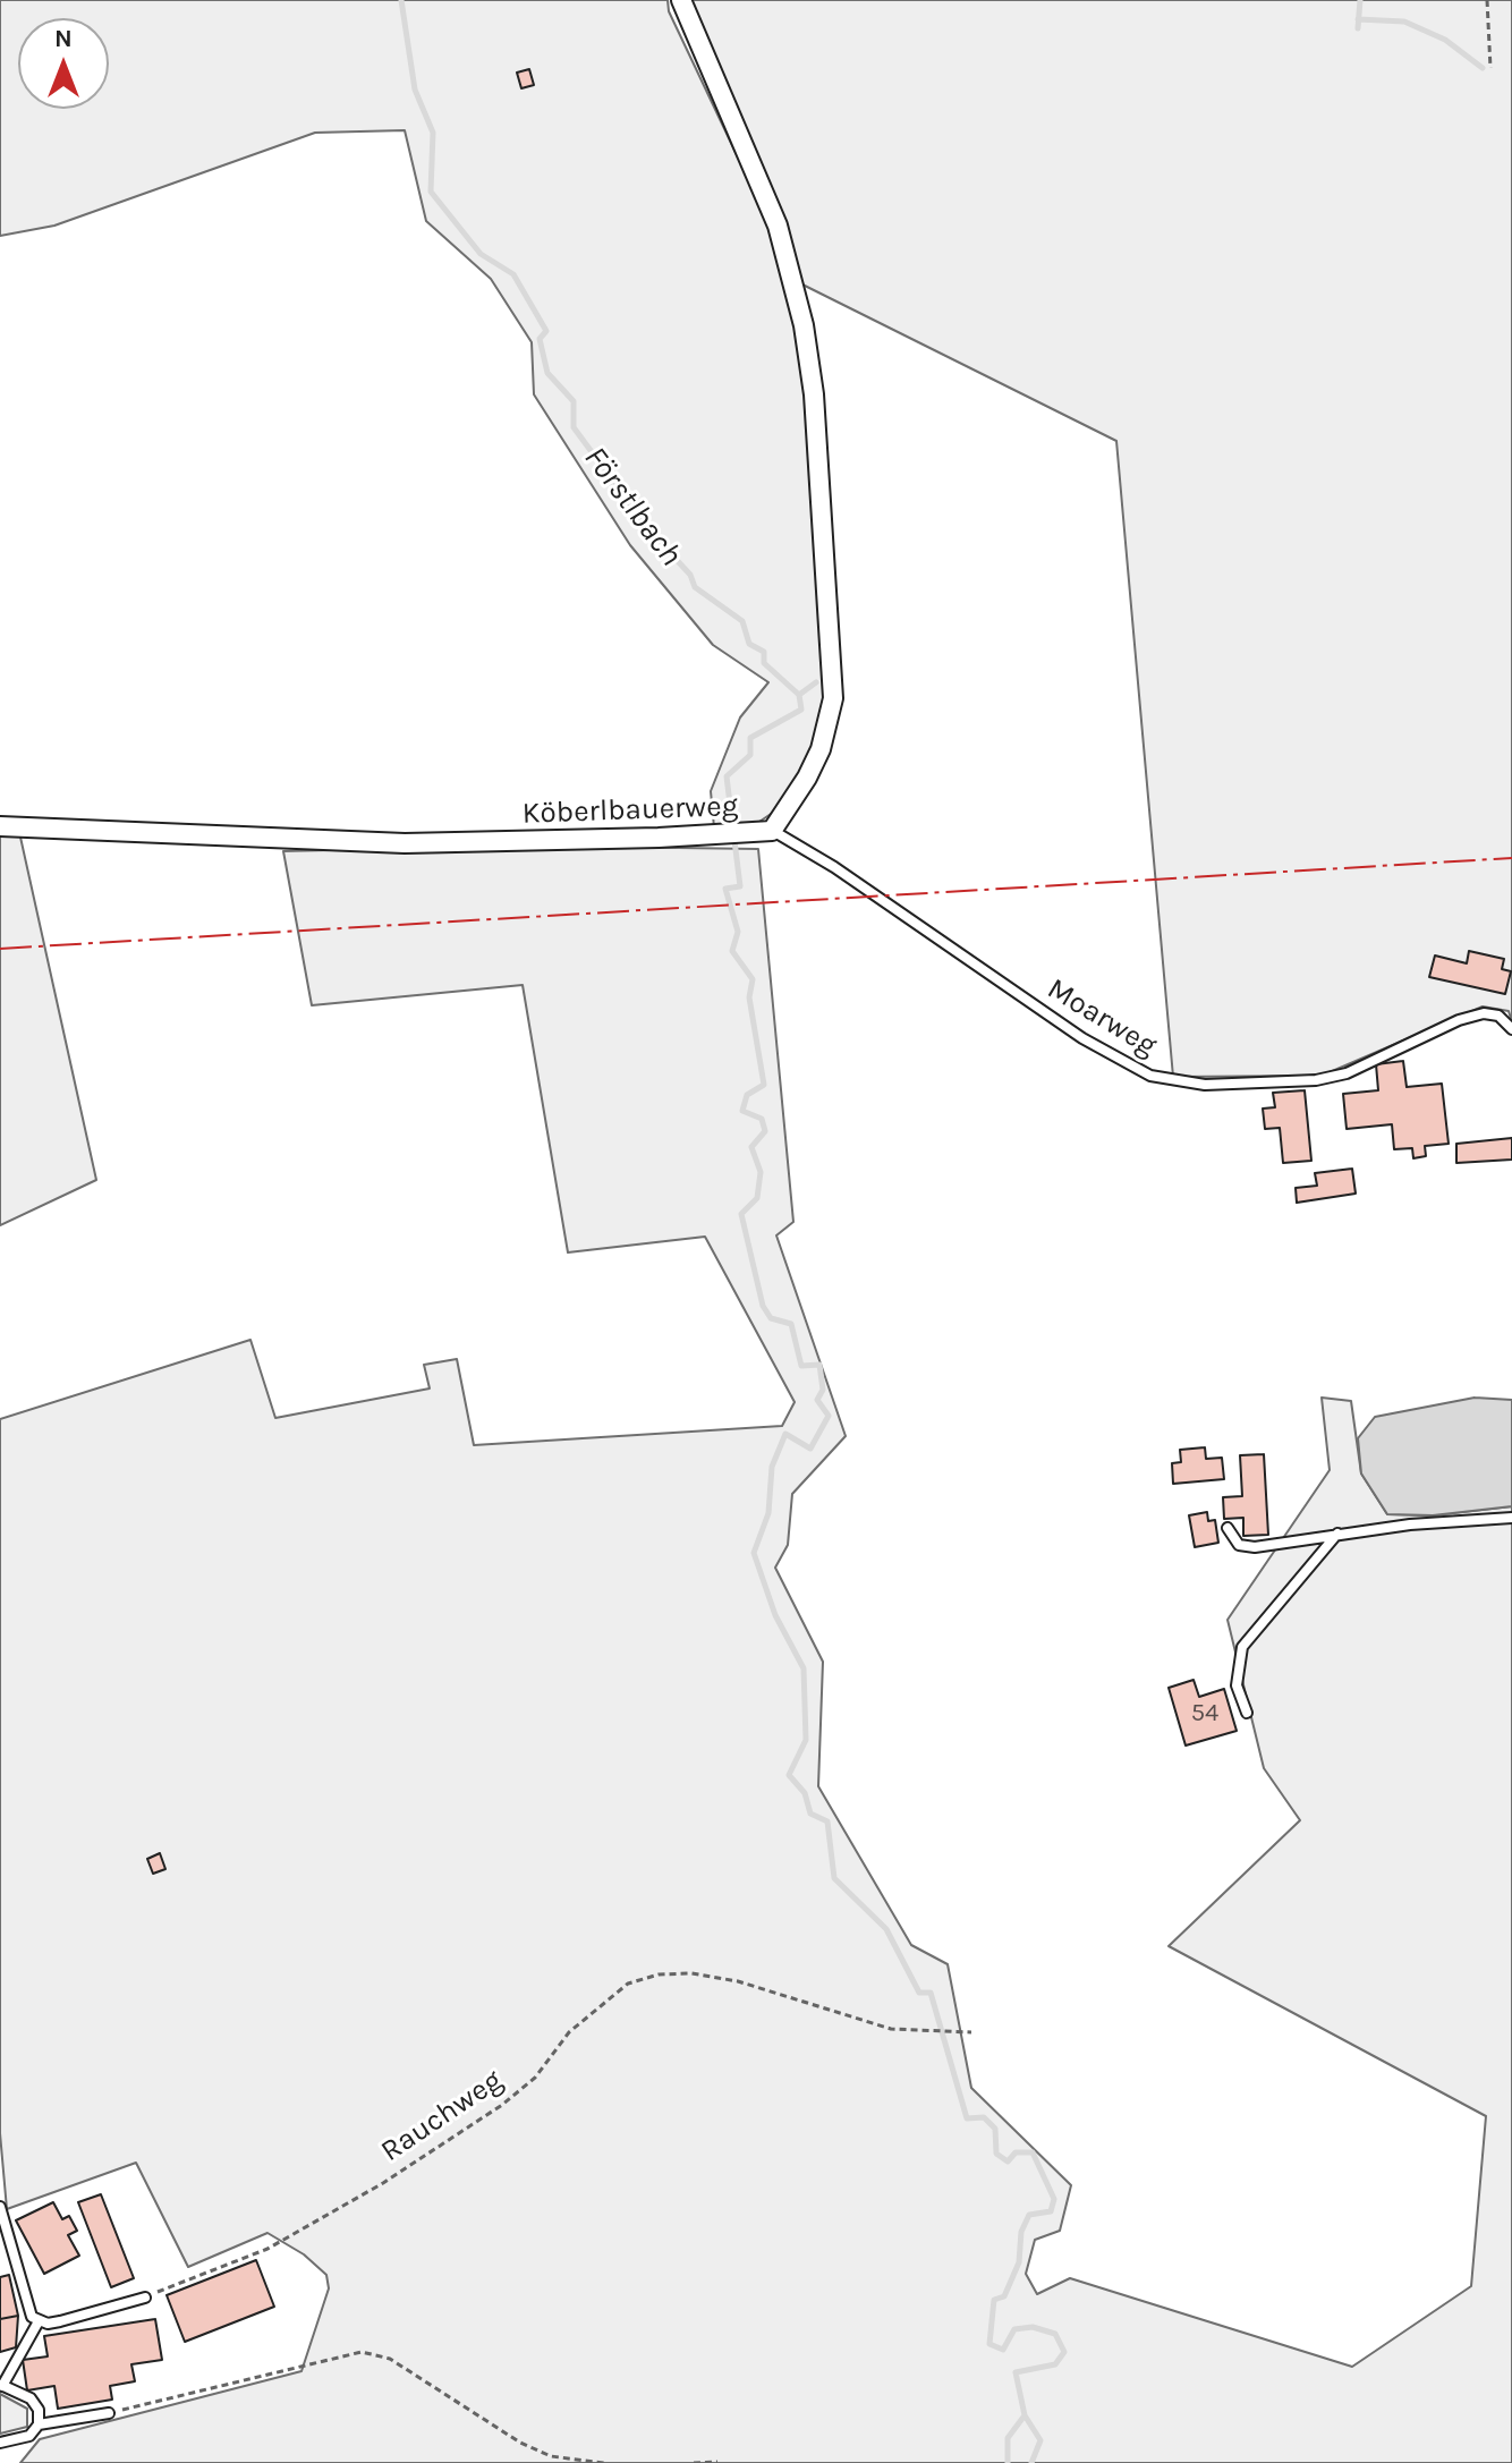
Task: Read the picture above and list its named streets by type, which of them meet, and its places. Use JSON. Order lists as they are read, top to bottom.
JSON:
{
  "streets": {
    "street": ["Köberlbauerweg"],
    "lane": ["Moarweg"],
    "path": ["Rauchweg"]
  },
  "crossings": [
    ["Köberlbauerweg", "Moarweg"]
  ],
  "water": ["Förstlbach"],
  "house_numbers": ["54"],
  "north": "top"
}
